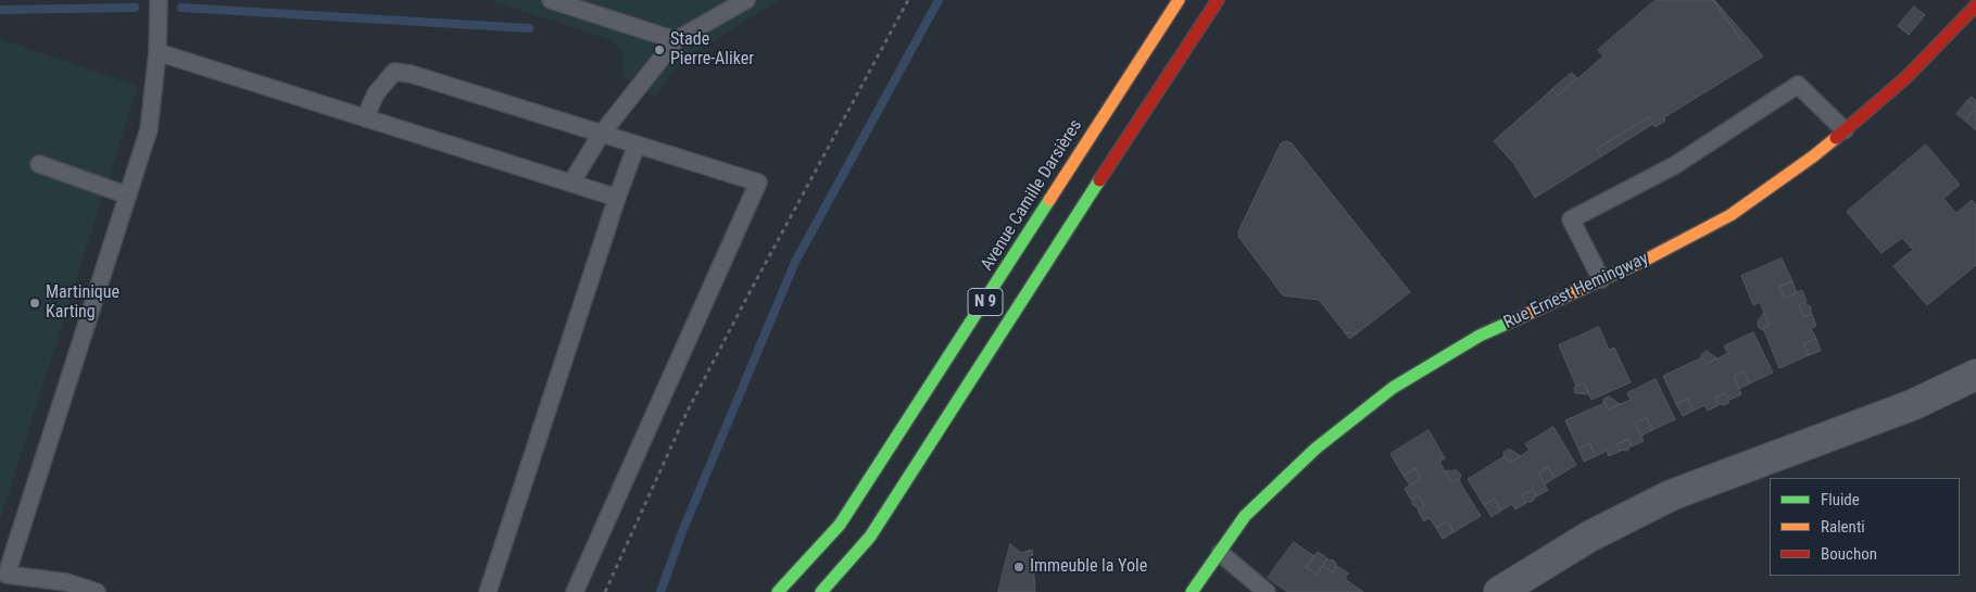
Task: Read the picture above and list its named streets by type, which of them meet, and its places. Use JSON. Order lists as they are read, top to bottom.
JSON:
{
  "streets": {
    "main road": ["Avenue Camille Darsières", "Rue Ernest Hemingway", "N 9"]
  },
  "places": ["Stade Pierre-Aliker", "Martinique Karting", "Immeuble la Yole"],
  "legend": ["Fluide", "Ralenti", "Bouchon"]
}
